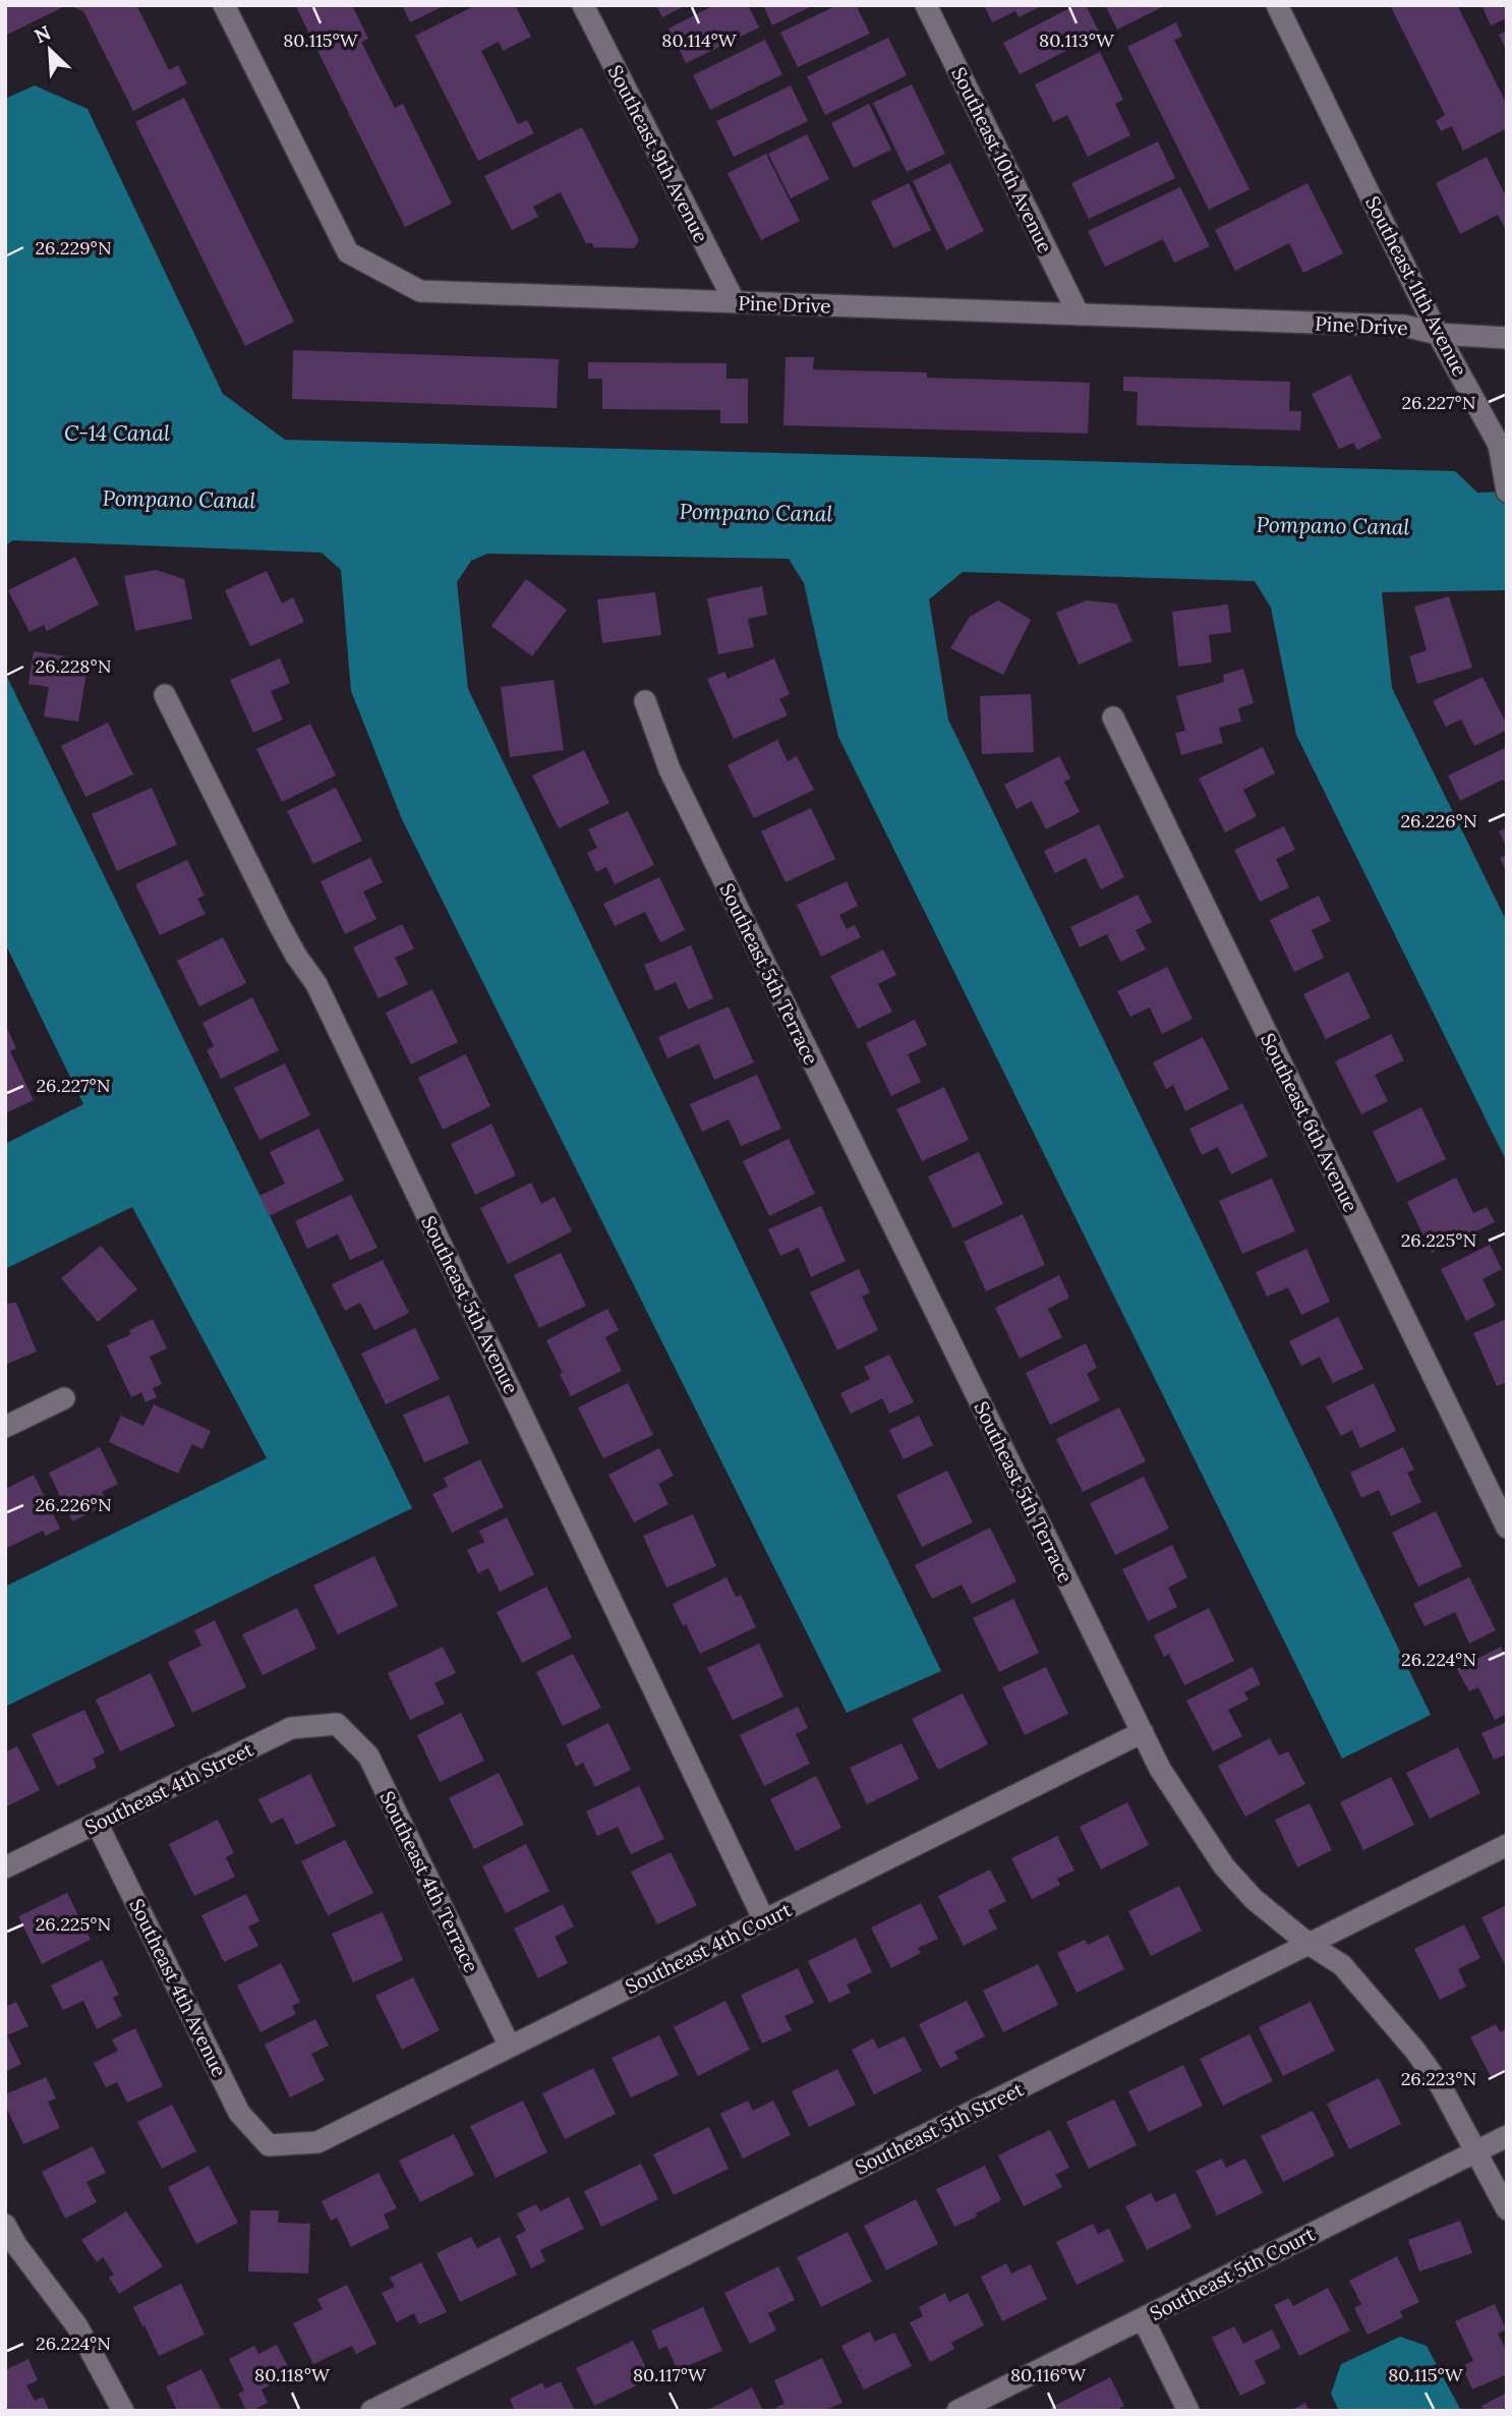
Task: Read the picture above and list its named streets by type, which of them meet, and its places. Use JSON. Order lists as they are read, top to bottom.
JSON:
{
  "streets": {
    "street": [
      "Southeast 9th Avenue",
      "Southeast 10th Avenue",
      "Southeast 11th Avenue",
      "Pine Drive",
      "Southeast 5th Terrace",
      "Southeast 6th Avenue",
      "Southeast 5th Avenue",
      "Southeast 4th Street",
      "Southeast 4th Terrace",
      "Southeast 4th Court",
      "Southeast 4th Avenue",
      "Southeast 5th Street",
      "Southeast 5th Court"
    ]
  },
  "crossings": [
    ["Southeast 9th Avenue", "Pine Drive"],
    ["Southeast 10th Avenue", "Pine Drive"],
    ["Southeast 11th Avenue", "Pine Drive"],
    ["Southeast 5th Terrace", "Southeast 4th Court"],
    ["Southeast 5th Terrace", "Southeast 5th Street"],
    ["Southeast 5th Terrace", "Southeast 5th Court"],
    ["Southeast 5th Avenue", "Southeast 4th Court"],
    ["Southeast 4th Street", "Southeast 4th Terrace"],
    ["Southeast 4th Street", "Southeast 4th Avenue"],
    ["Southeast 4th Terrace", "Southeast 4th Court"],
    ["Southeast 4th Court", "Southeast 4th Avenue"]
  ],
  "water": ["C-14 Canal", "Pompano Canal"],
  "north": "top left",
  "coordinates": [
    "80.114°W",
    "80.113°W",
    "80.115°W",
    "26.229°N",
    "26.227°N",
    "26.228°N",
    "26.226°N",
    "26.225°N",
    "26.224°N",
    "26.223°N",
    "80.118°W",
    "80.117°W",
    "80.116°W"
  ]
}
